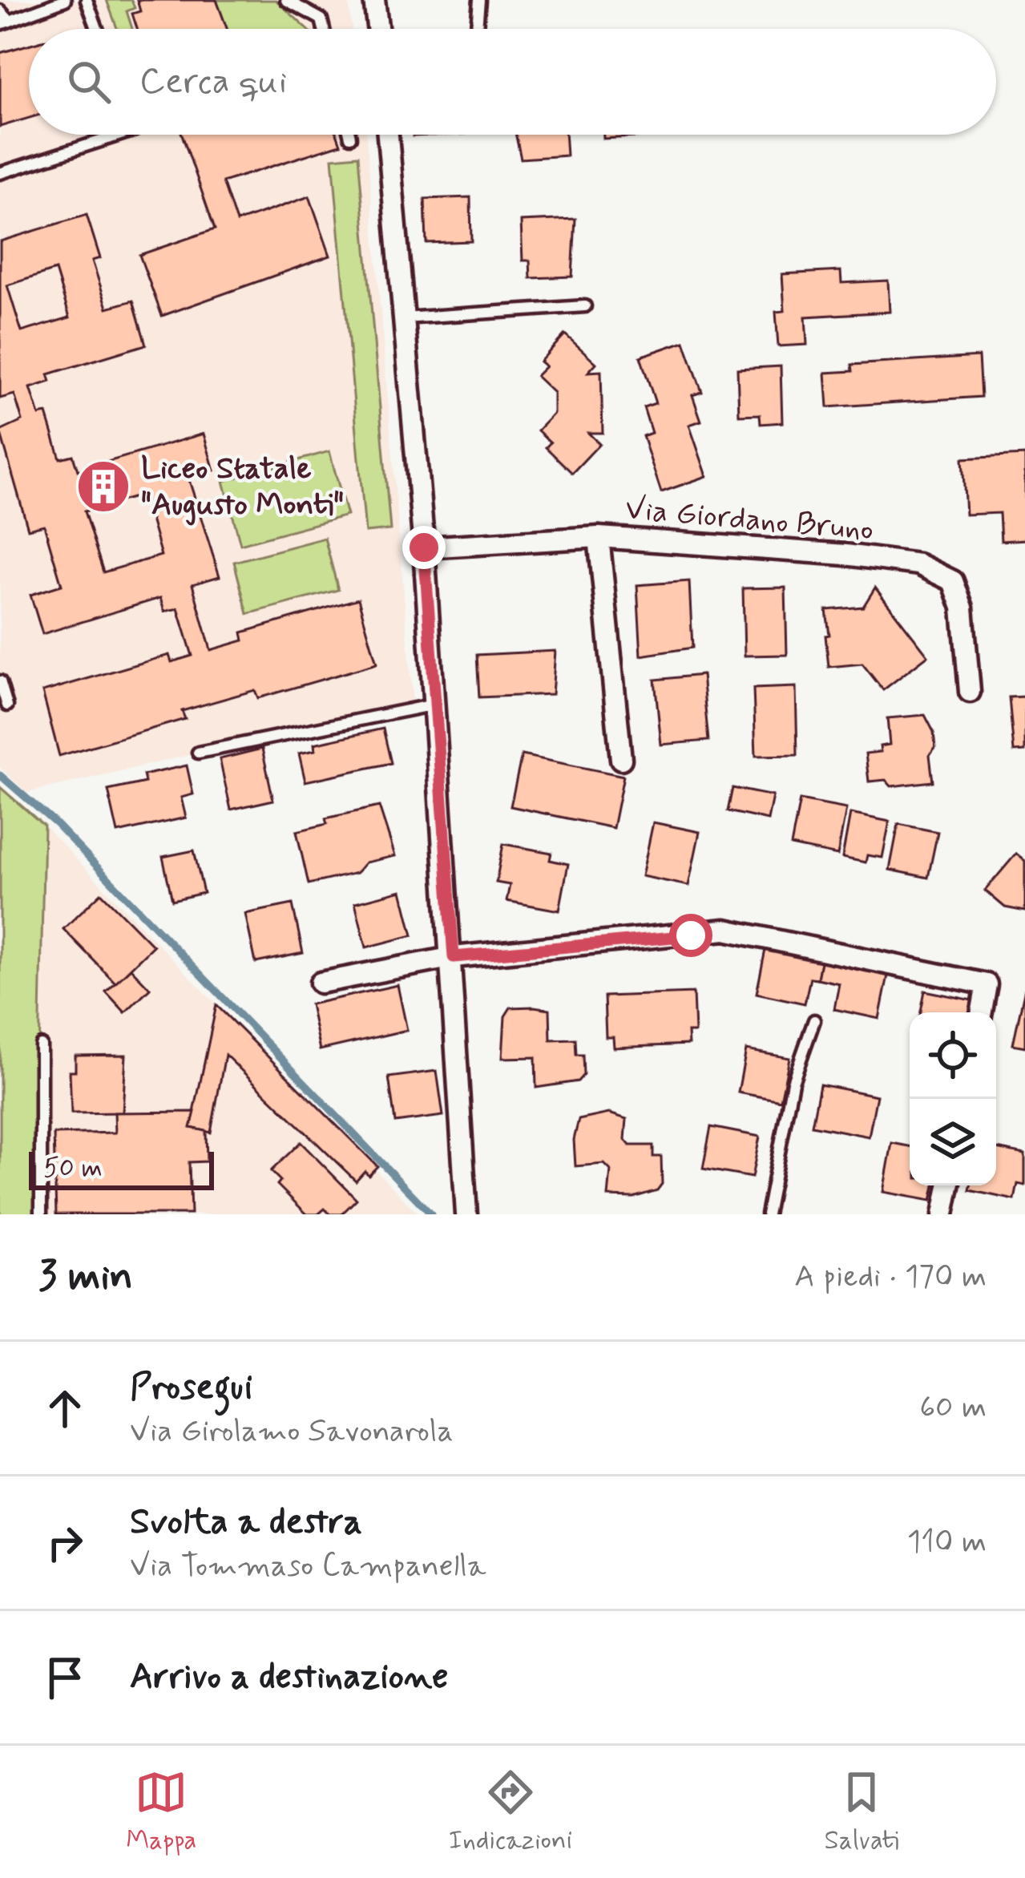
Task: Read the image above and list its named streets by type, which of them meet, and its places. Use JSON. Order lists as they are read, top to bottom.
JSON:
{
  "streets": {
    "street": ["Via Giordano Bruno"]
  },
  "places": {
    "building": ["Liceo Statale \"Augusto Monti\""]
  },
  "scale_bar": "50 m",
  "page": {
    "search": "Cerca qui",
    "scale": "50 m",
    "heading": ["3 min", "A piedi · 170 m"],
    "list": [
      ["Prosegui", "Via Girolamo Savonarola", "60 m"],
      ["Svolta a destra", "Via Tommaso Campanella", "110 m"],
      "Arrivo a destinazione"
    ],
    "nav": ["Mappa", "Indicazioni", "Salvati"]
  }
}
